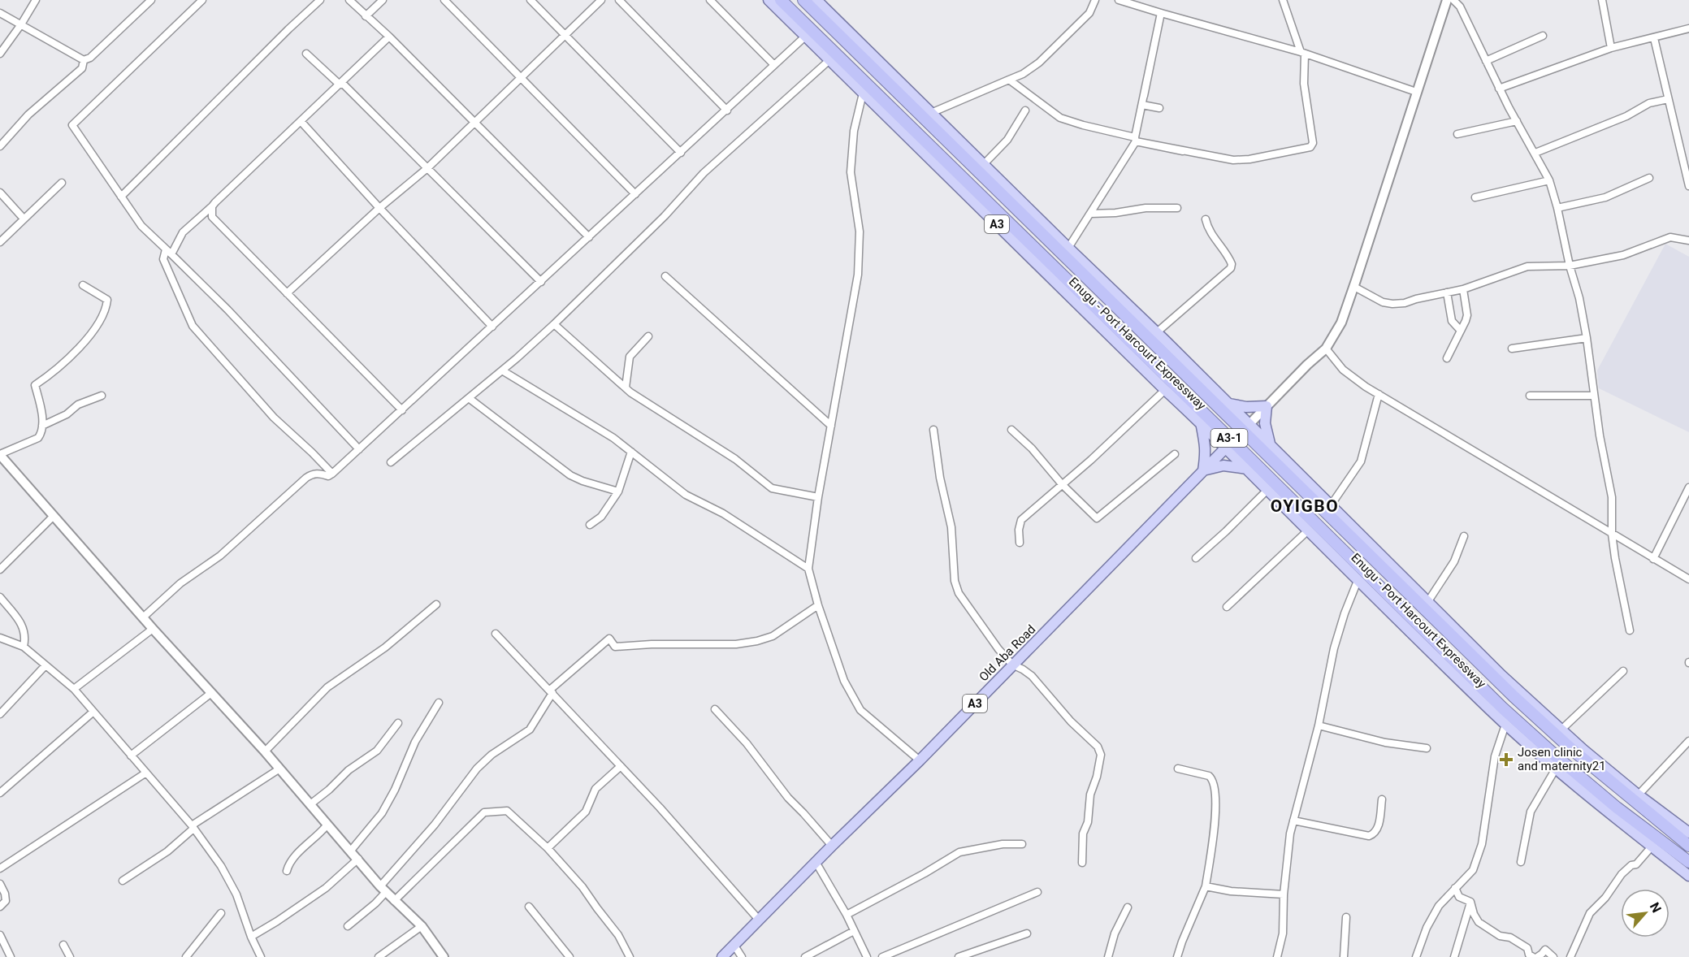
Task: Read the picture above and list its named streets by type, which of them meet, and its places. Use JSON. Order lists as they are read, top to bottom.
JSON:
{
  "streets": {
    "highway": ["Enugu - Port Harcourt Expressway", "A3-1"],
    "main road": ["A3", "Old Aba Road"]
  },
  "crossings": [
    ["Enugu - Port Harcourt Expressway", "Old Aba Road"]
  ],
  "districts": ["OYIGBO"],
  "places": {
    "health": ["Josen clinic and maternity21"]
  },
  "north": "top right"
}
